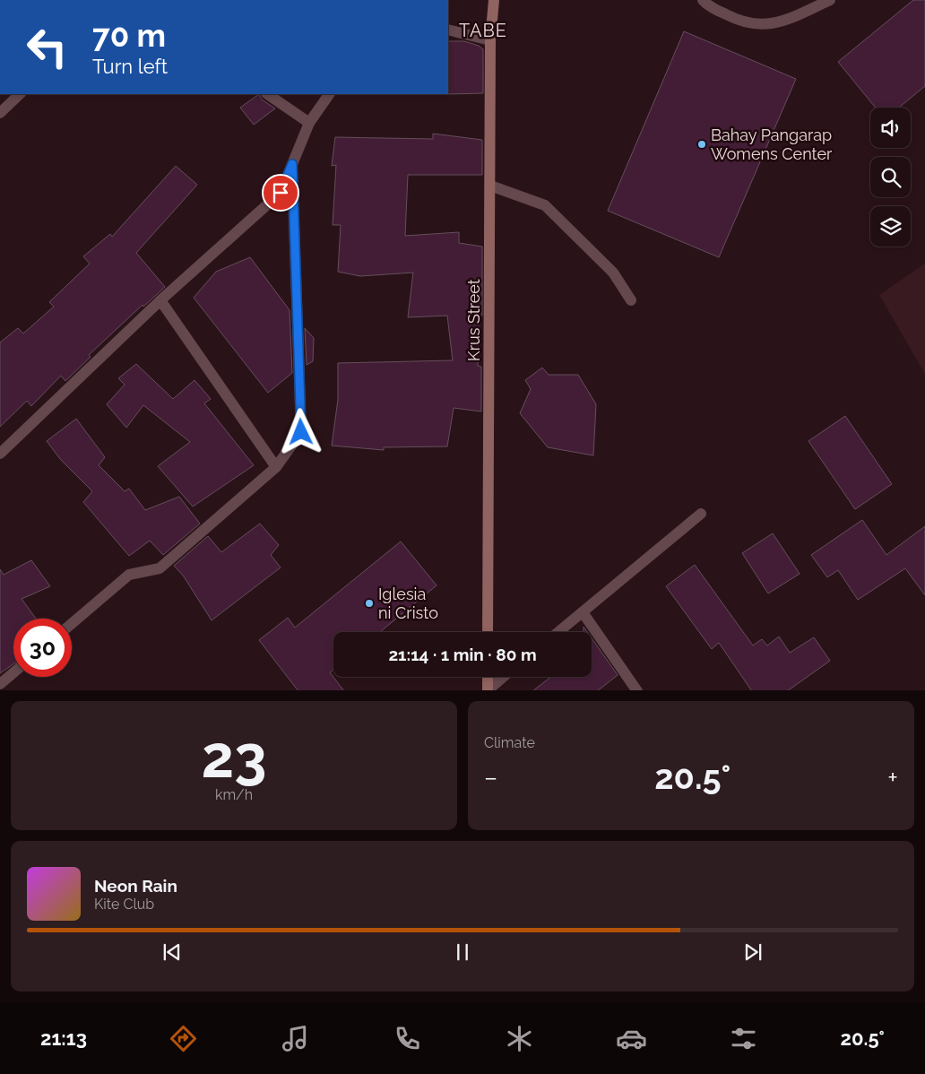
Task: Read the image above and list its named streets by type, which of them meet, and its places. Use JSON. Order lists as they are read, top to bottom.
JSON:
{
  "streets": {
    "main road": ["Krus Street"]
  },
  "districts": ["TABE"],
  "places": ["Bahay Pangarap Womens Center", "Iglesia ni Cristo"],
  "page": {
    "turn": ["70 m", "Turn left"],
    "limit": "30",
    "trip": "21:14 · 1 min · 80 m",
    "tile": [
      ["23", "km/h"],
      "Climate"
    ],
    "heat": ["−", "20.5°", "+"],
    "song": ["Neon Rain", "Kite Club"],
    "tabs": ["21:13", "20.5°"]
  }
}
